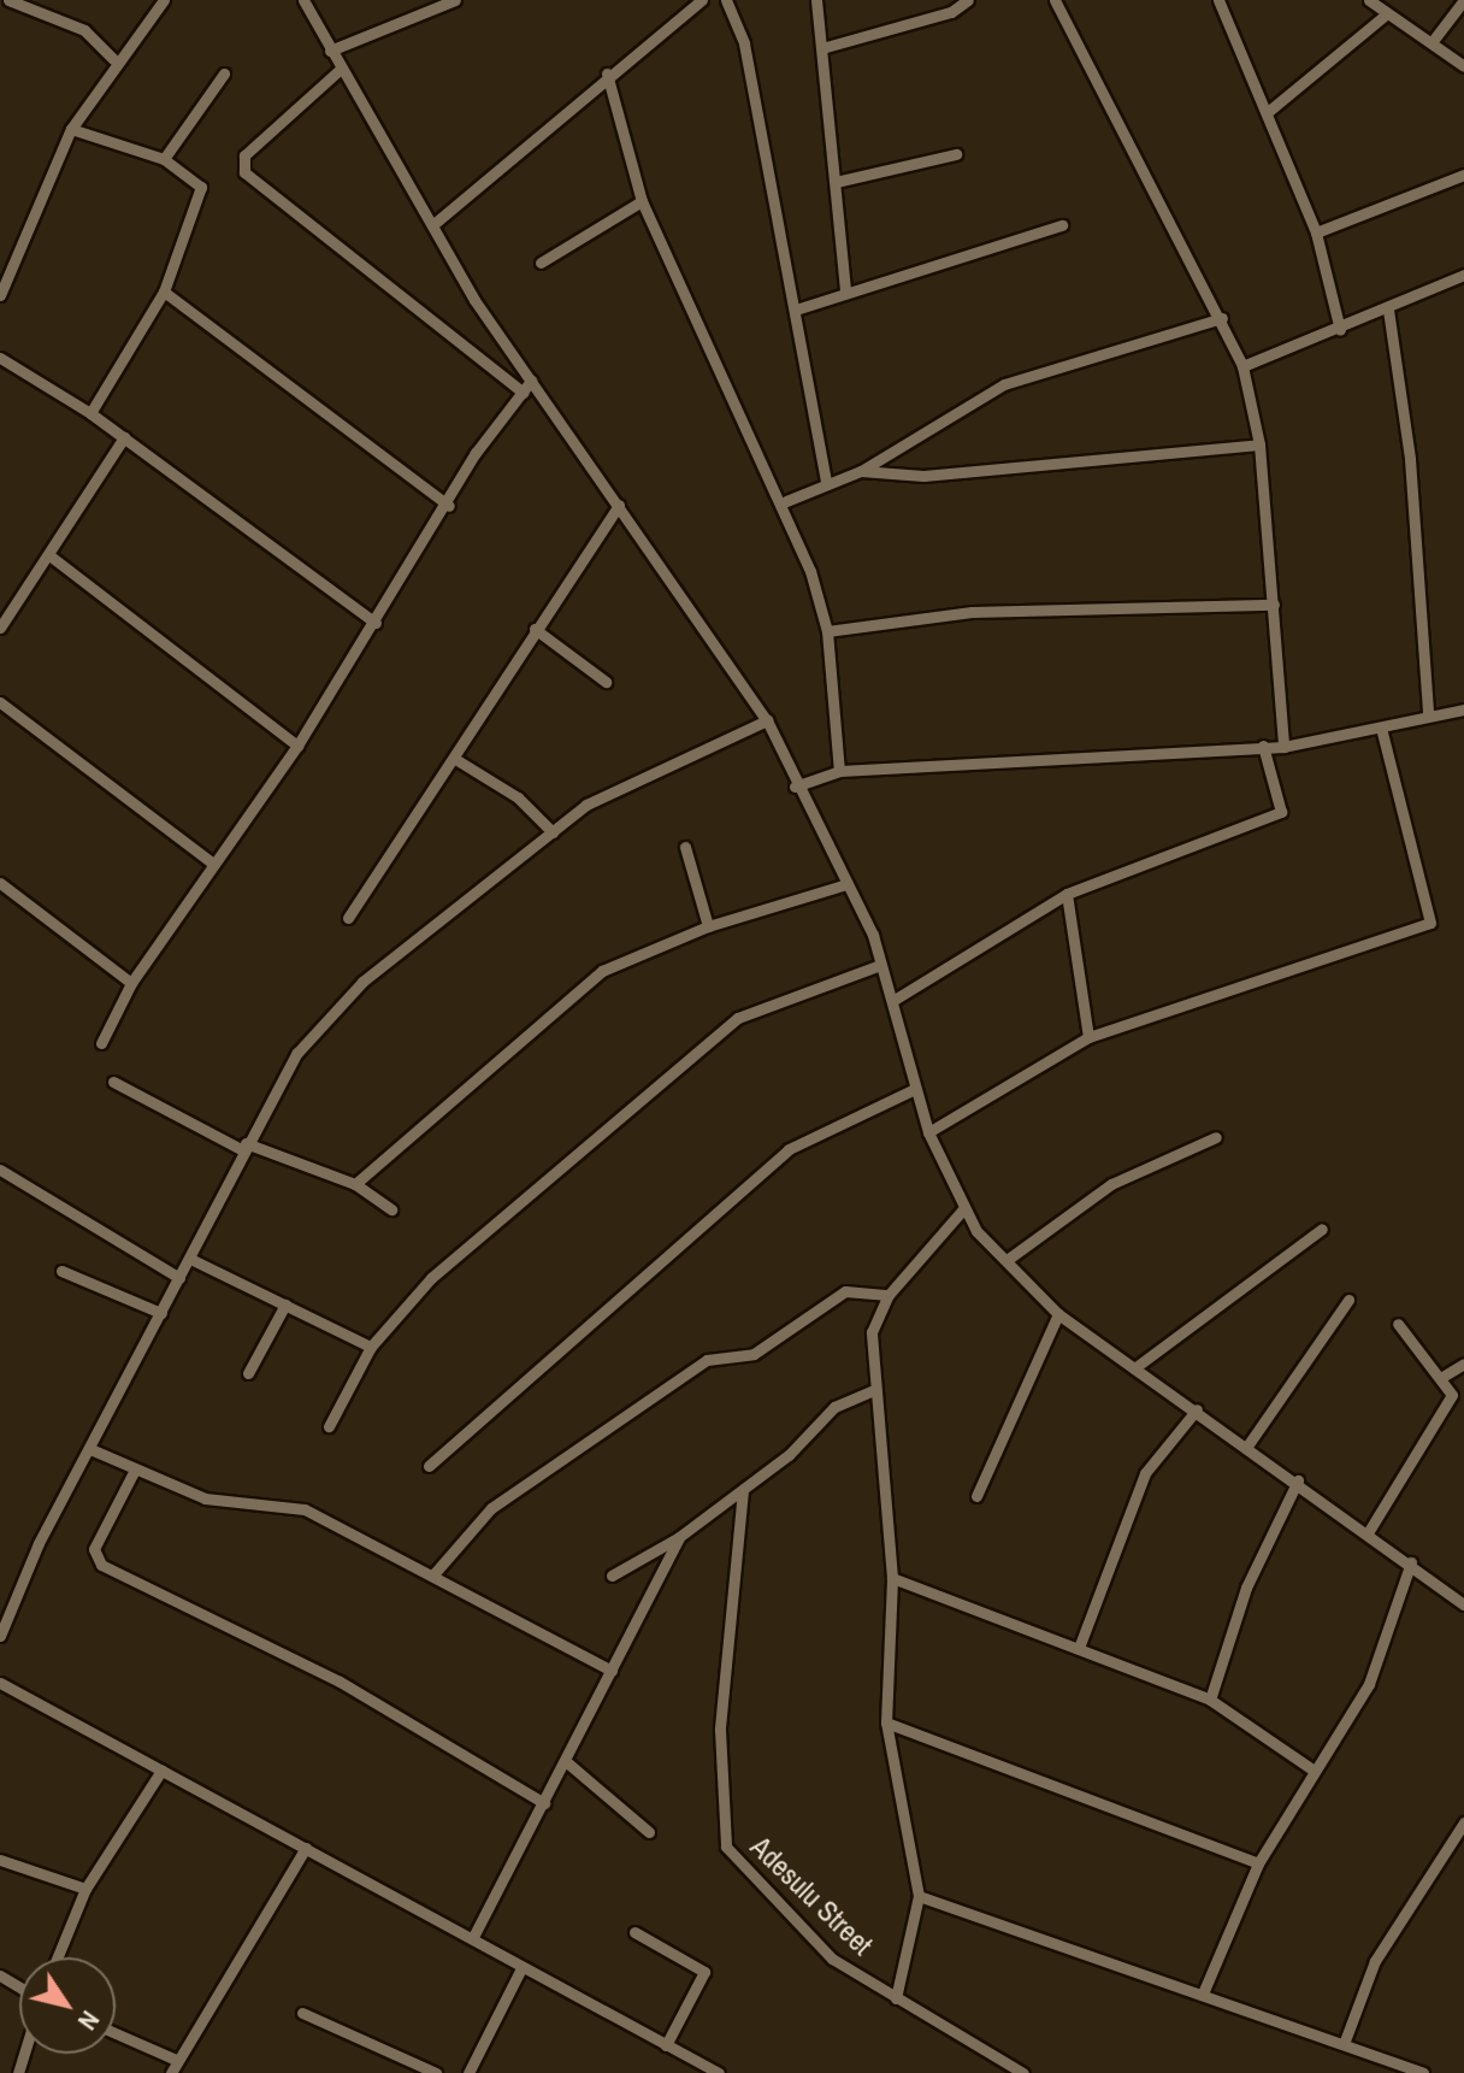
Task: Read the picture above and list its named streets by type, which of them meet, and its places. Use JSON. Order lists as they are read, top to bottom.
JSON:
{
  "streets": {
    "street": ["Adesulu Street"]
  },
  "north": "bottom right"
}
